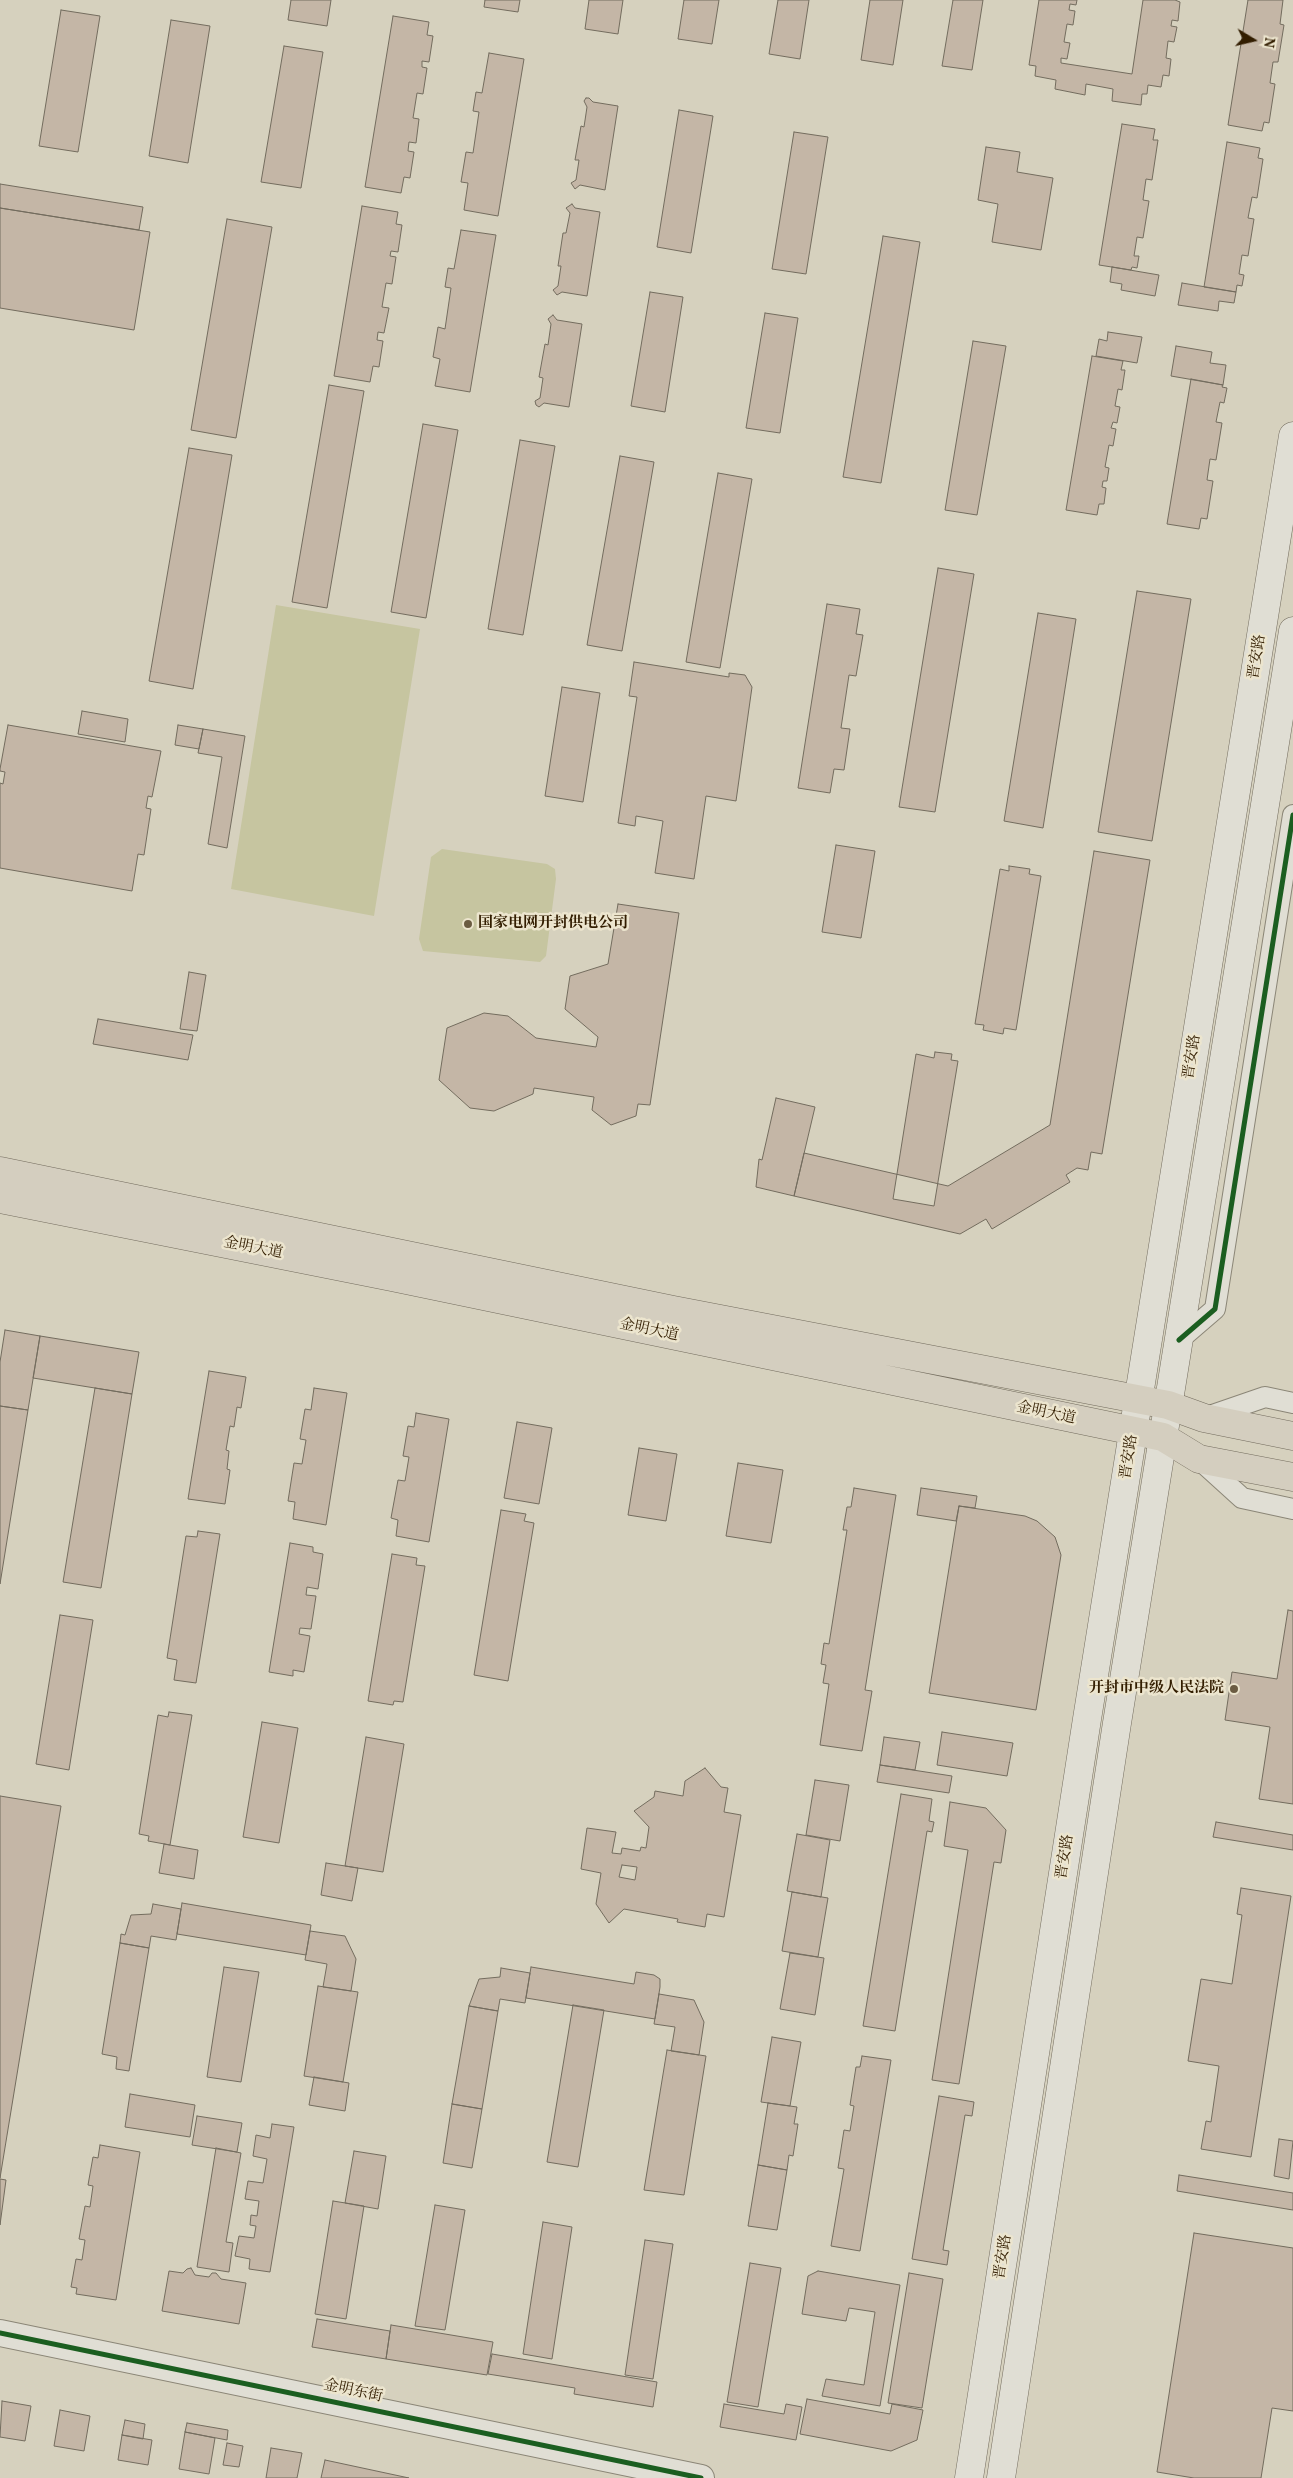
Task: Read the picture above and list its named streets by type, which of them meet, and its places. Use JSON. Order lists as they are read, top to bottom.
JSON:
{
  "streets": {
    "main road": ["晋安路", "金明大道"],
    "street": ["金明东街"]
  },
  "crossings": [
    ["晋安路", "金明大道"]
  ],
  "places": ["国家电网开封供电公司", "开封市中级人民法院"],
  "north": "right"
}
